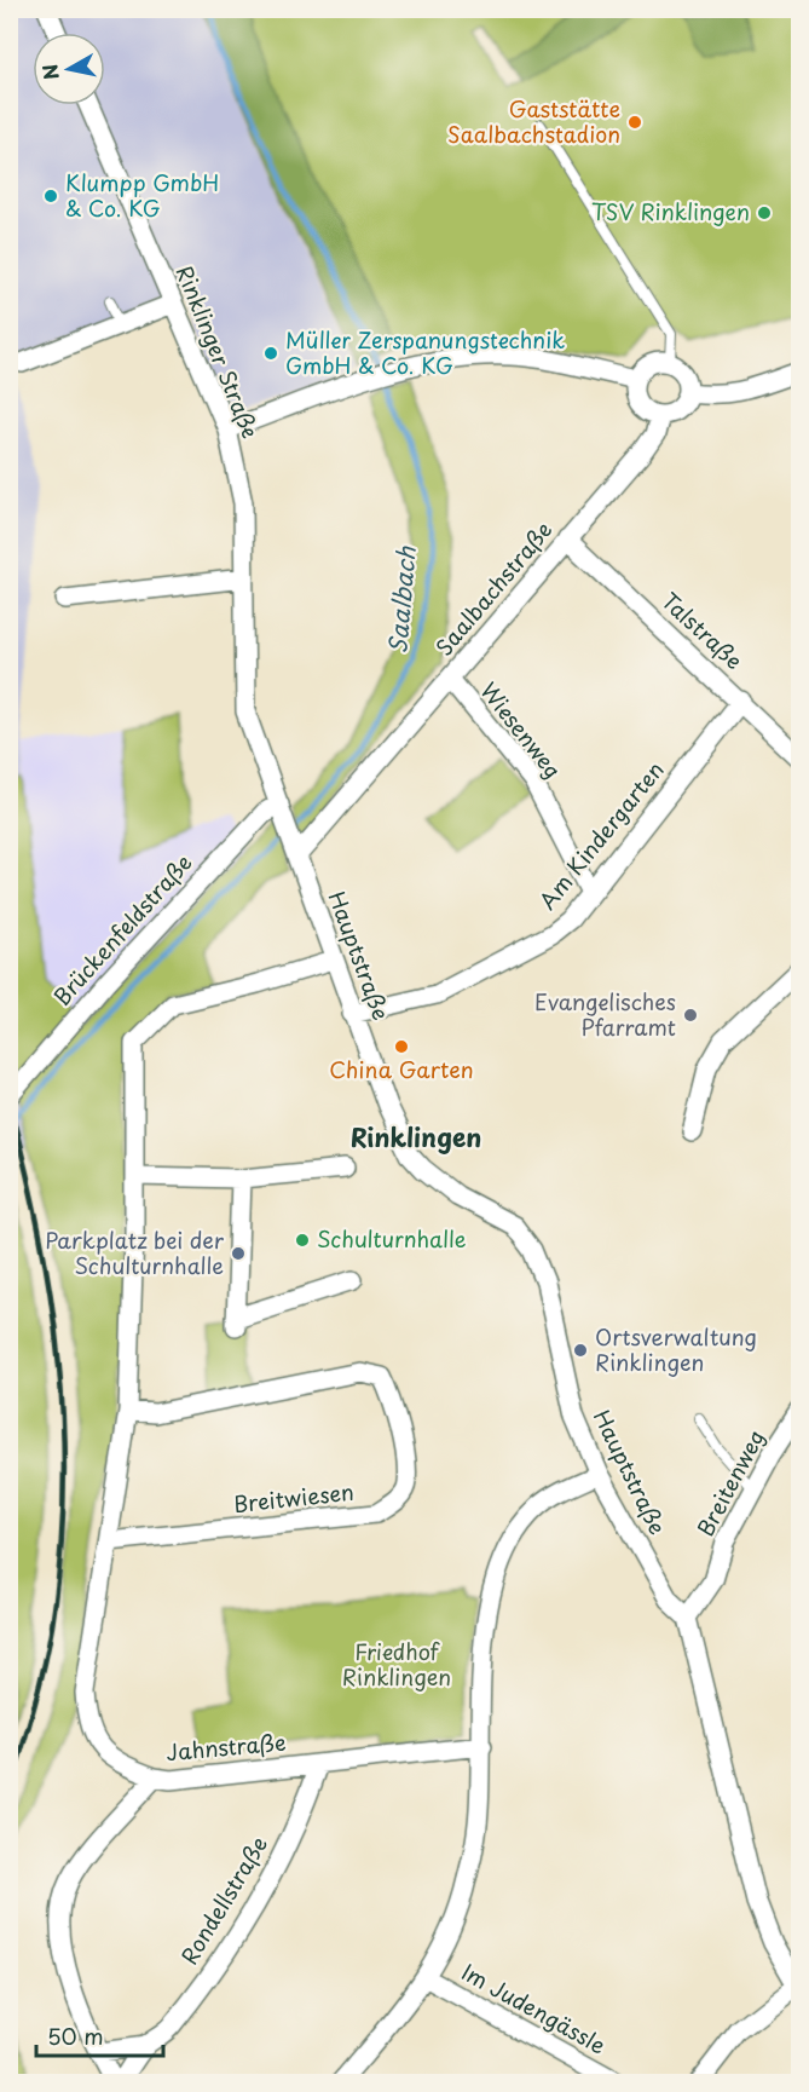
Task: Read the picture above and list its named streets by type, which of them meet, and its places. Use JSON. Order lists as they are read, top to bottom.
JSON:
{
  "streets": {
    "street": [
      "Rinklinger Straße",
      "Saalbachstraße",
      "Talstraße",
      "Wiesenweg",
      "Am Kindergarten",
      "Brückenfeldstraße",
      "Hauptstraße",
      "Breitenweg",
      "Breitwiesen",
      "Jahnstraße",
      "Rondellstraße",
      "Im Judengässle"
    ]
  },
  "crossings": [
    ["Rinklinger Straße", "Saalbachstraße"],
    ["Rinklinger Straße", "Brückenfeldstraße"],
    ["Rinklinger Straße", "Hauptstraße"],
    ["Saalbachstraße", "Talstraße"],
    ["Saalbachstraße", "Wiesenweg"],
    ["Saalbachstraße", "Hauptstraße"],
    ["Talstraße", "Am Kindergarten"],
    ["Wiesenweg", "Am Kindergarten"],
    ["Am Kindergarten", "Hauptstraße"],
    ["Hauptstraße", "Breitenweg"],
    ["Jahnstraße", "Rondellstraße"]
  ],
  "districts": ["Rinklingen"],
  "water": ["Saalbach"],
  "parks": ["Friedhof Rinklingen"],
  "places": [
    "Gaststätte Saalbachstadion",
    "Klumpp GmbH & Co. KG",
    "TSV Rinklingen",
    "Müller Zerspanungstechnik GmbH & Co. KG",
    "Evangelisches Pfarramt",
    "China Garten",
    "Schulturnhalle",
    "Parkplatz bei der Schulturnhalle",
    "Ortsverwaltung Rinklingen"
  ],
  "scale_bar": "50 m",
  "north": "left"
}
